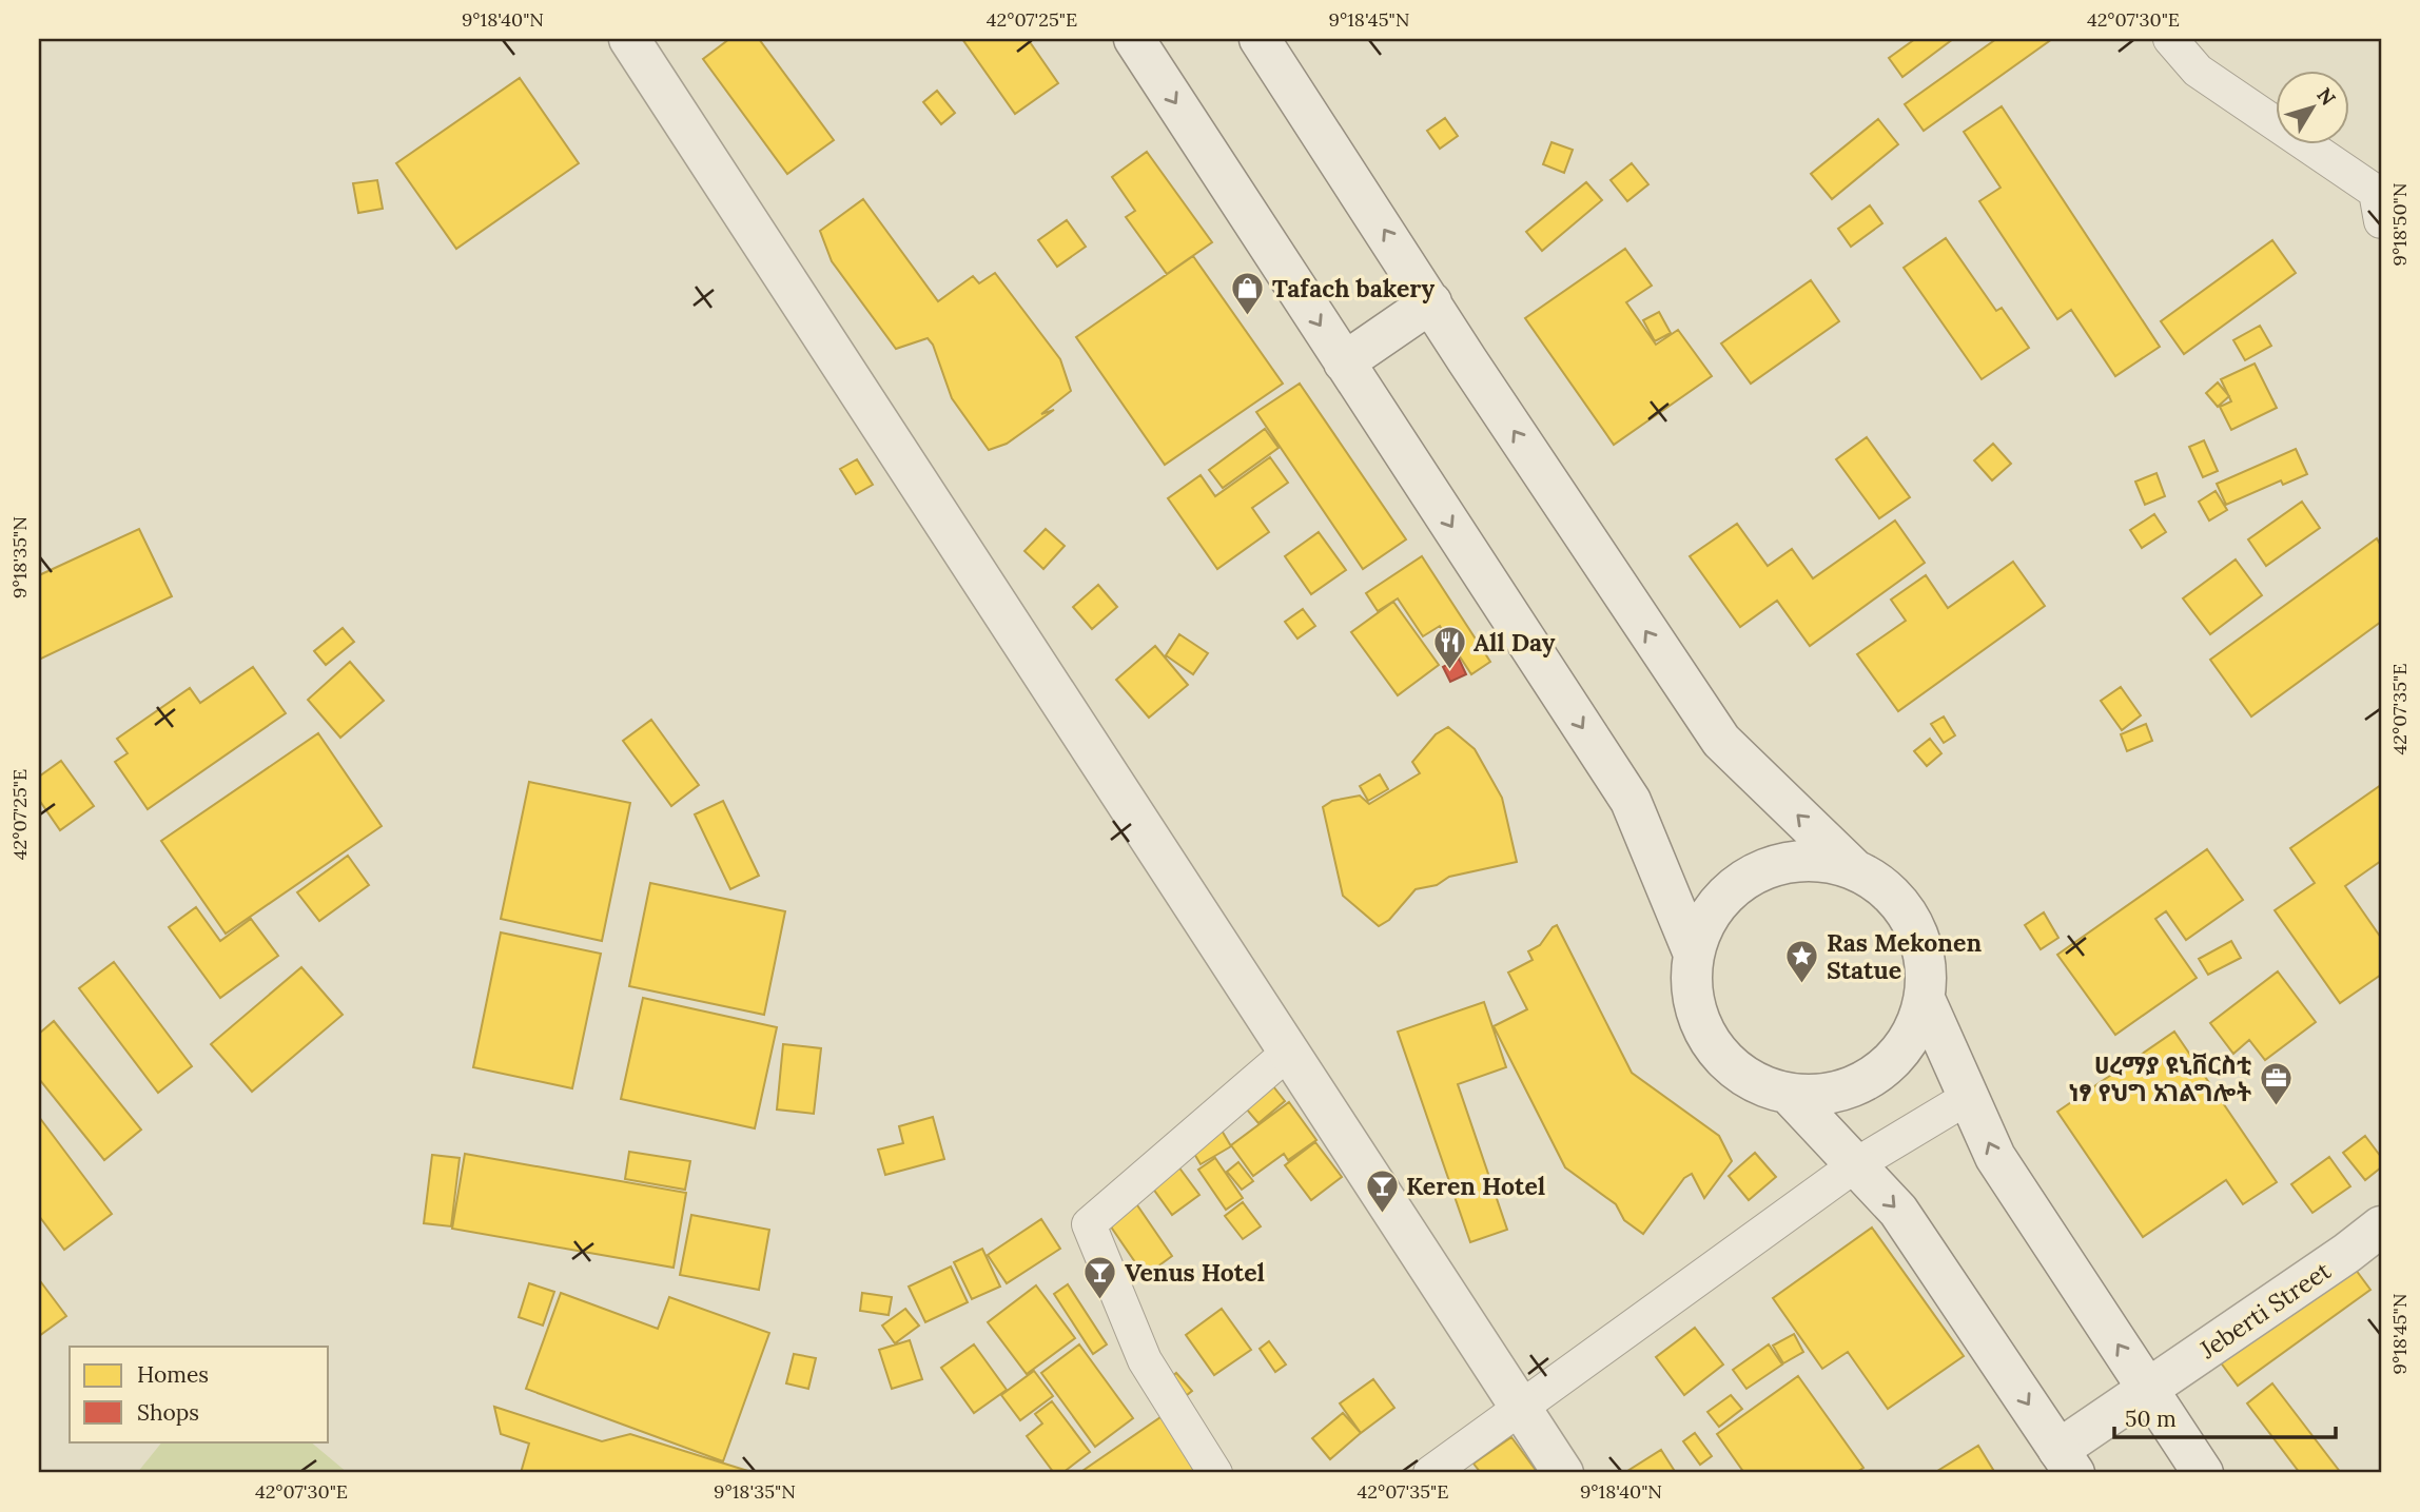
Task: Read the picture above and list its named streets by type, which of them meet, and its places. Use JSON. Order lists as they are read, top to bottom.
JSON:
{
  "streets": {
    "main road": ["Jeberti Street"]
  },
  "places": {
    "shop": ["Tafach bakery"],
    "restaurant": ["All Day"],
    "place": ["Ras Mekonen Statue"],
    "office": ["ሀረማያ ዩኒቨርስቲ ነፃ የህግ አገልግሎት"],
    "bar": ["Keren Hotel", "Venus Hotel"]
  },
  "legend": ["Homes", "Shops"],
  "scale_bar": "50 m",
  "north": "top right",
  "coordinates": [
    "9°18'40\"N",
    "42°07'25\"E",
    "9°18'45\"N",
    "42°07'30\"E",
    "9°18'50\"N",
    "9°18'35\"N",
    "42°07'35\"E"
  ]
}
